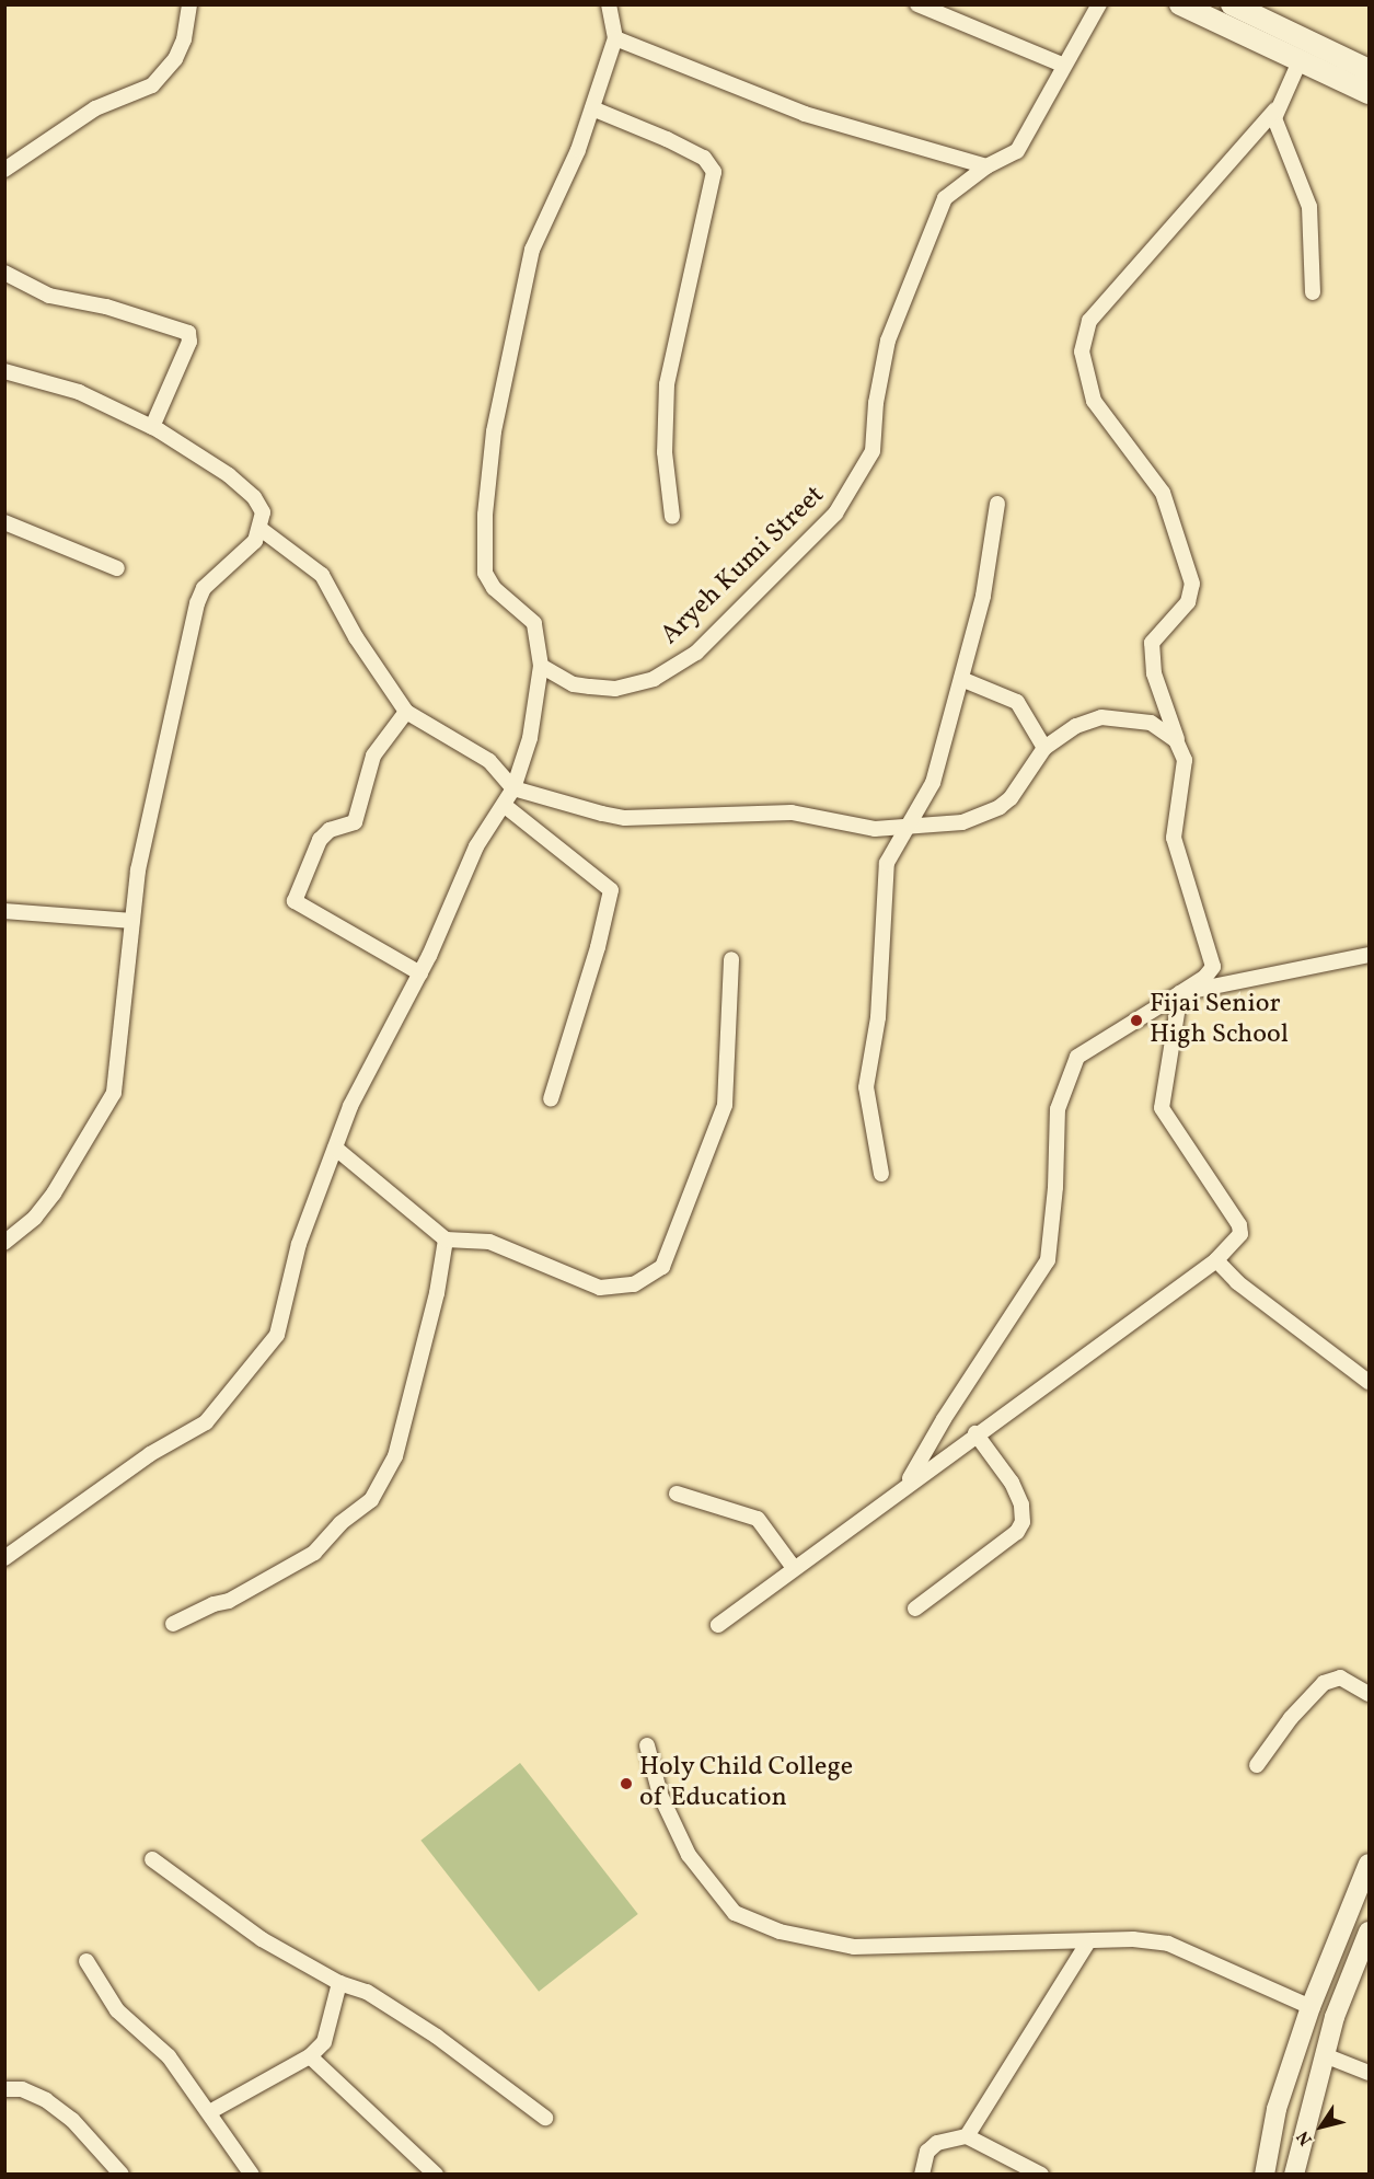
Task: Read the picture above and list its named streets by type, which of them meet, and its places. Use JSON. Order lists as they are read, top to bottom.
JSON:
{
  "streets": {
    "street": ["Aryeh Kumi Street"]
  },
  "places": ["Fijai Senior High School", "Holy Child College of Education"],
  "north": "bottom left"
}
